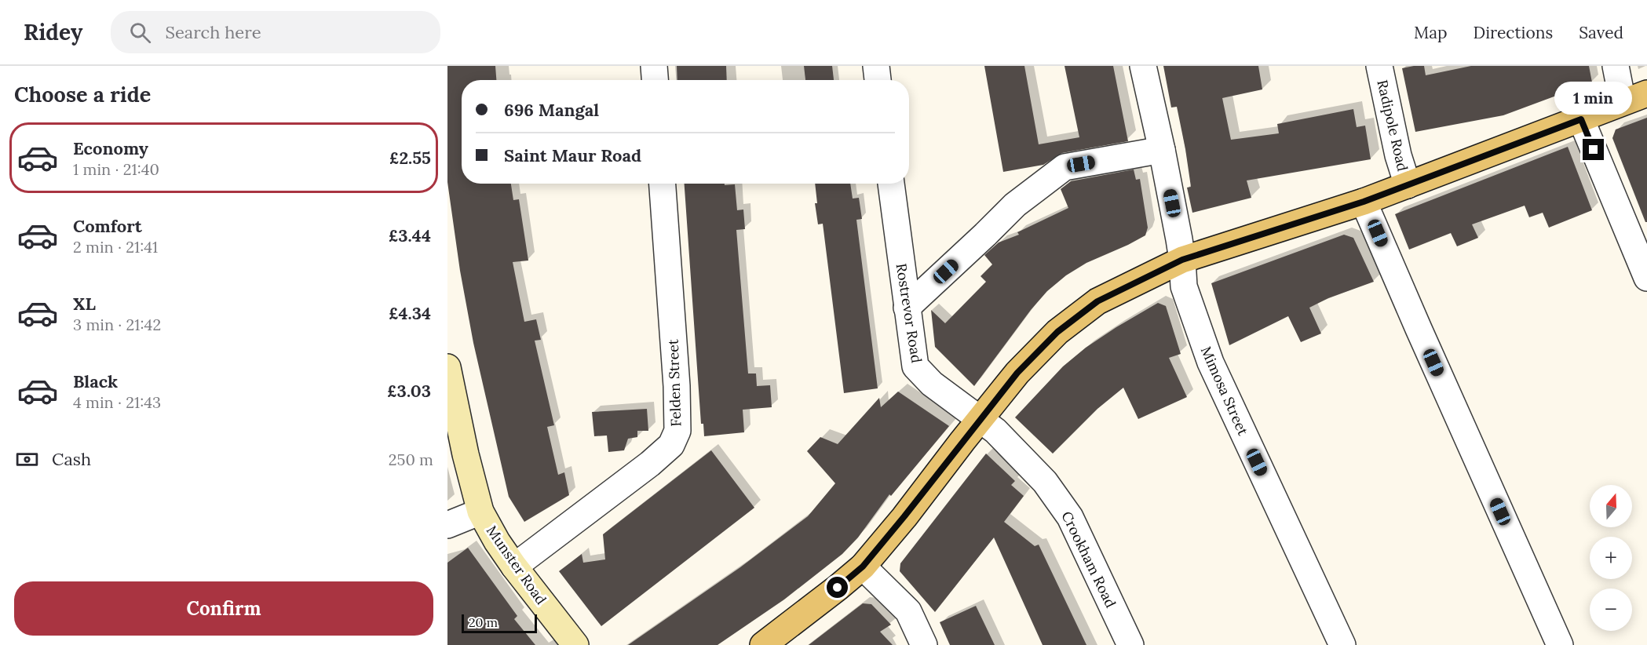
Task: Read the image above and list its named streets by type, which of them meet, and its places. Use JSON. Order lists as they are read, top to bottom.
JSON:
{
  "streets": {
    "street": [
      "Radipole Road",
      "Rostrevor Road",
      "Felden Street",
      "Mimosa Street",
      "Crookham Road",
      "Munster Road"
    ]
  },
  "crossings": [
    ["Rostrevor Road", "Crookham Road"],
    ["Felden Street", "Munster Road"]
  ],
  "scale_bar": "20 m",
  "north": "top",
  "page": {
    "header": "Ridey",
    "search": "Search here",
    "nav": ["Map", "Directions", "Saved"],
    "heading": "Choose a ride",
    "banner": ["696 Mangal", "Saint Maur Road"],
    "bubble": "1 min",
    "list": [
      {
        "name": "Economy",
        "note": "1 min · 21:40",
        "value": "£2.55"
      },
      {
        "name": "Comfort",
        "note": "2 min · 21:41",
        "value": "£3.44"
      },
      {
        "name": "XL",
        "note": "3 min · 21:42",
        "value": "£4.34"
      },
      {
        "name": "Black",
        "note": "4 min · 21:43",
        "value": "£3.03"
      }
    ],
    "pay": ["Cash", "250 m"],
    "map_buttons": ["+", "−"],
    "buttons": "Confirm",
    "scale": "20 m"
  }
}
